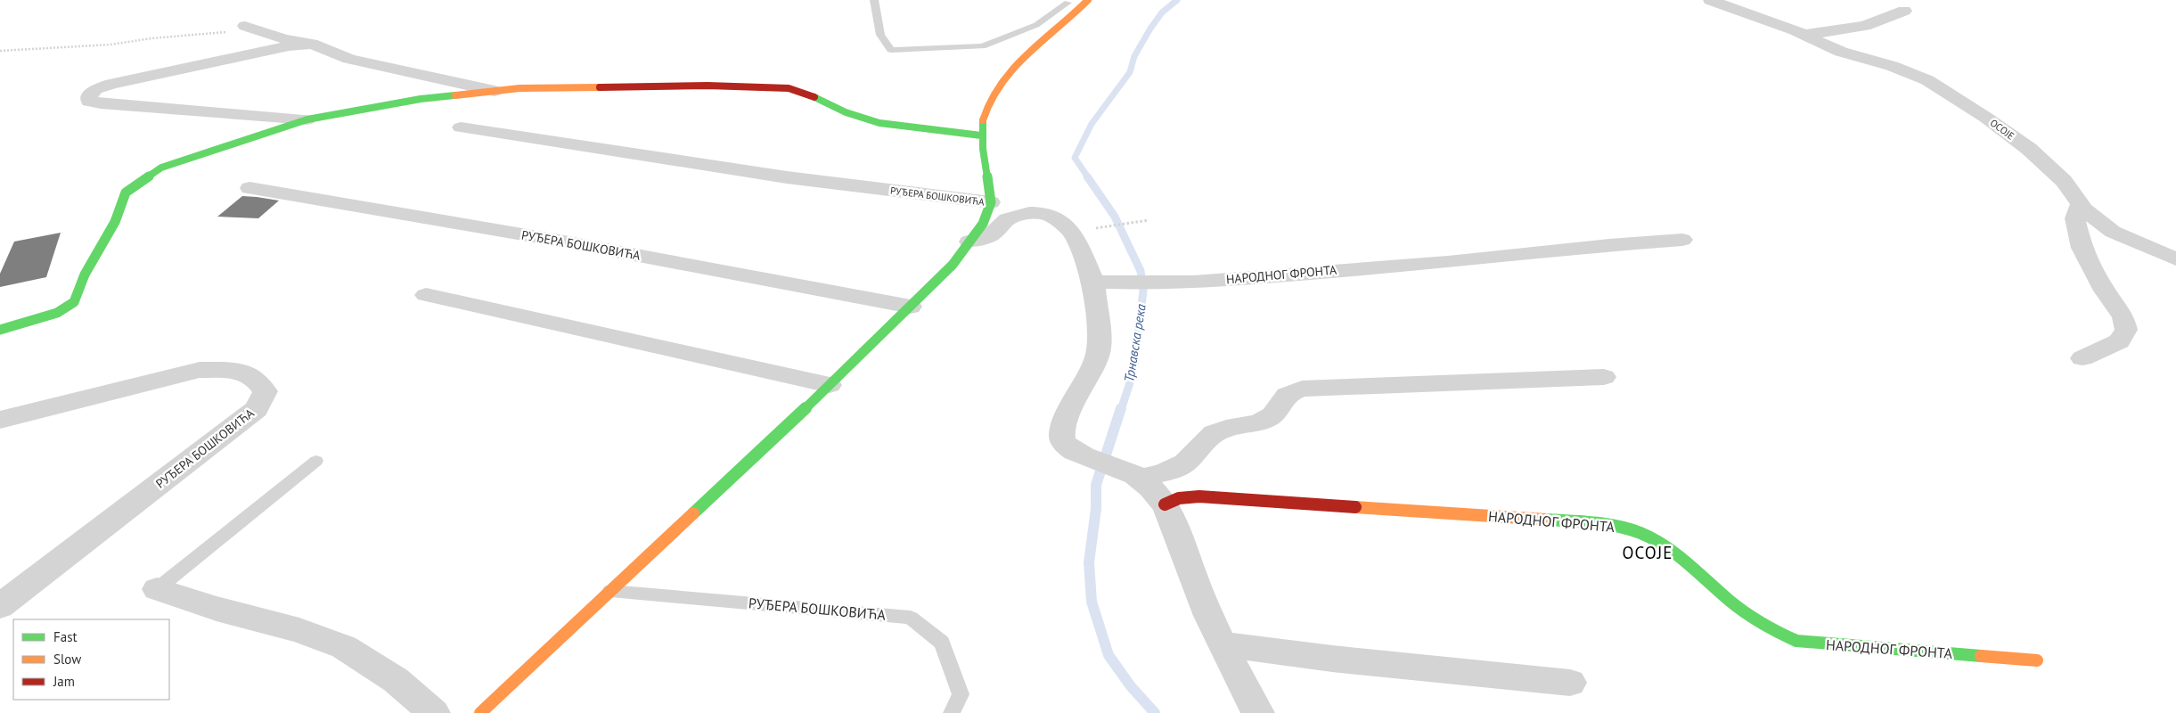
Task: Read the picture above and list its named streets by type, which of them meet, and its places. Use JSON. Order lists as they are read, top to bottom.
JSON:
{
  "streets": {
    "street": ["ОСОЈЕ", "РУЂЕРА БОШКОВИЋА", "НАРОДНОГ ФРОНТА"]
  },
  "districts": ["ОСОЈЕ"],
  "water": ["Трнавска река"],
  "legend": ["Fast", "Slow", "Jam"]
}
